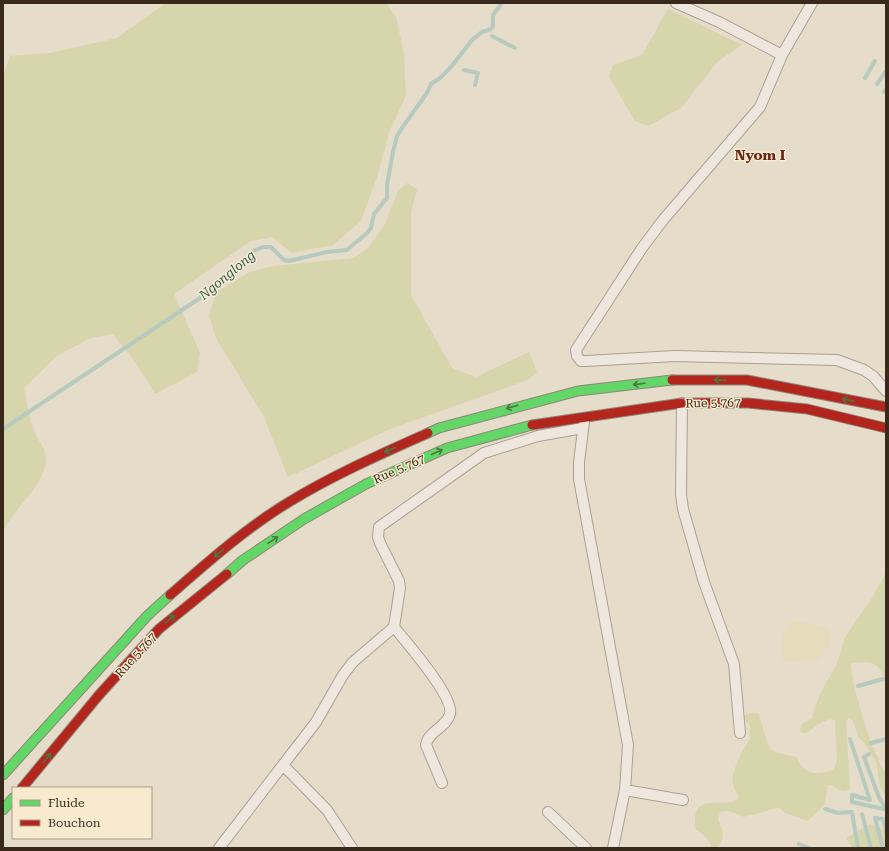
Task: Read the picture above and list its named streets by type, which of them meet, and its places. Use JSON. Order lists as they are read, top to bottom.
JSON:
{
  "streets": {
    "highway": ["Rue 5.767"]
  },
  "districts": ["Nyom I"],
  "water": ["Ngonglong"],
  "legend": ["Fluide", "Bouchon"]
}
